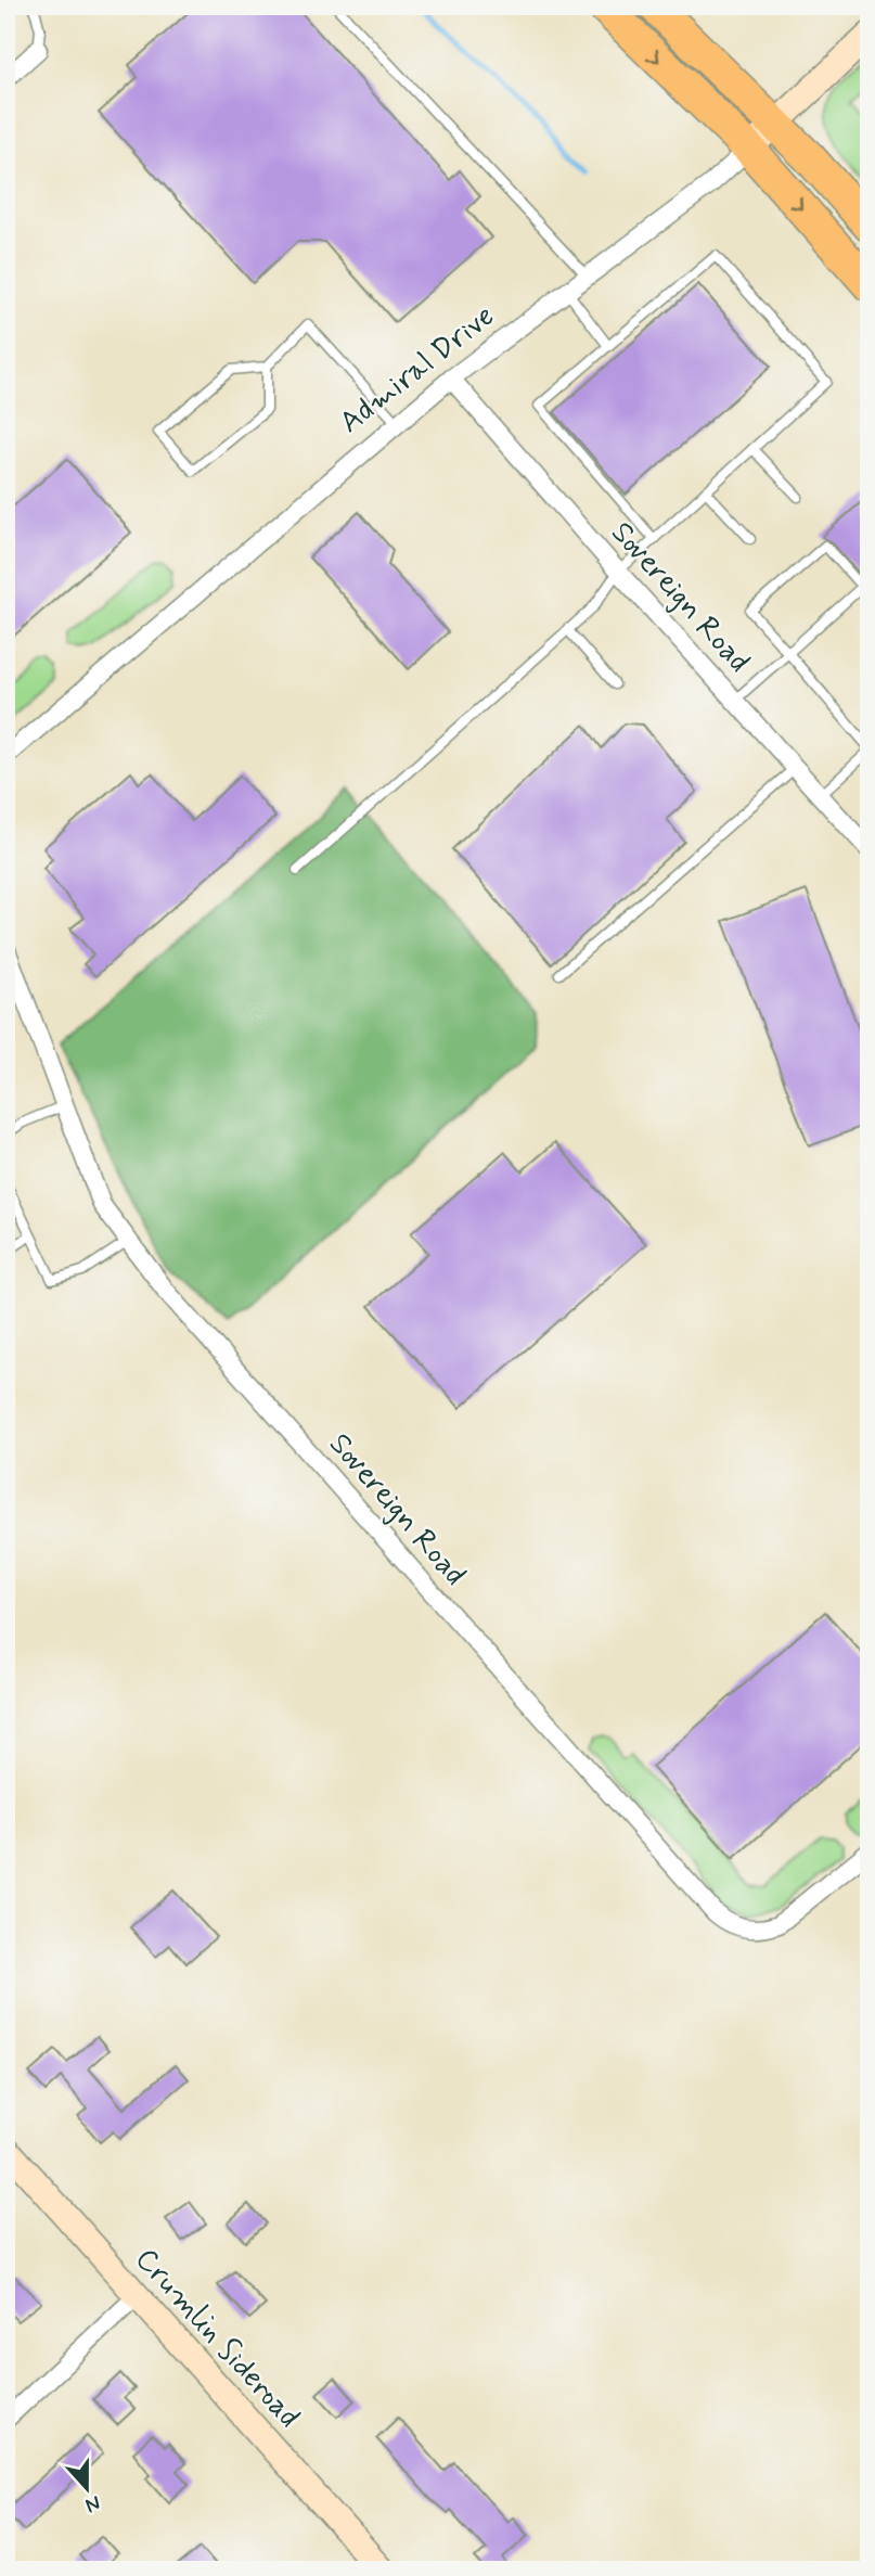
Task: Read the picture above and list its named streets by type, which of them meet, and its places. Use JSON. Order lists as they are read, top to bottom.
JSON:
{
  "streets": {
    "street": ["Admiral Drive", "Sovereign Road", "Crumlin Sideroad"]
  },
  "crossings": [
    ["Admiral Drive", "Sovereign Road"]
  ],
  "north": "bottom"
}
